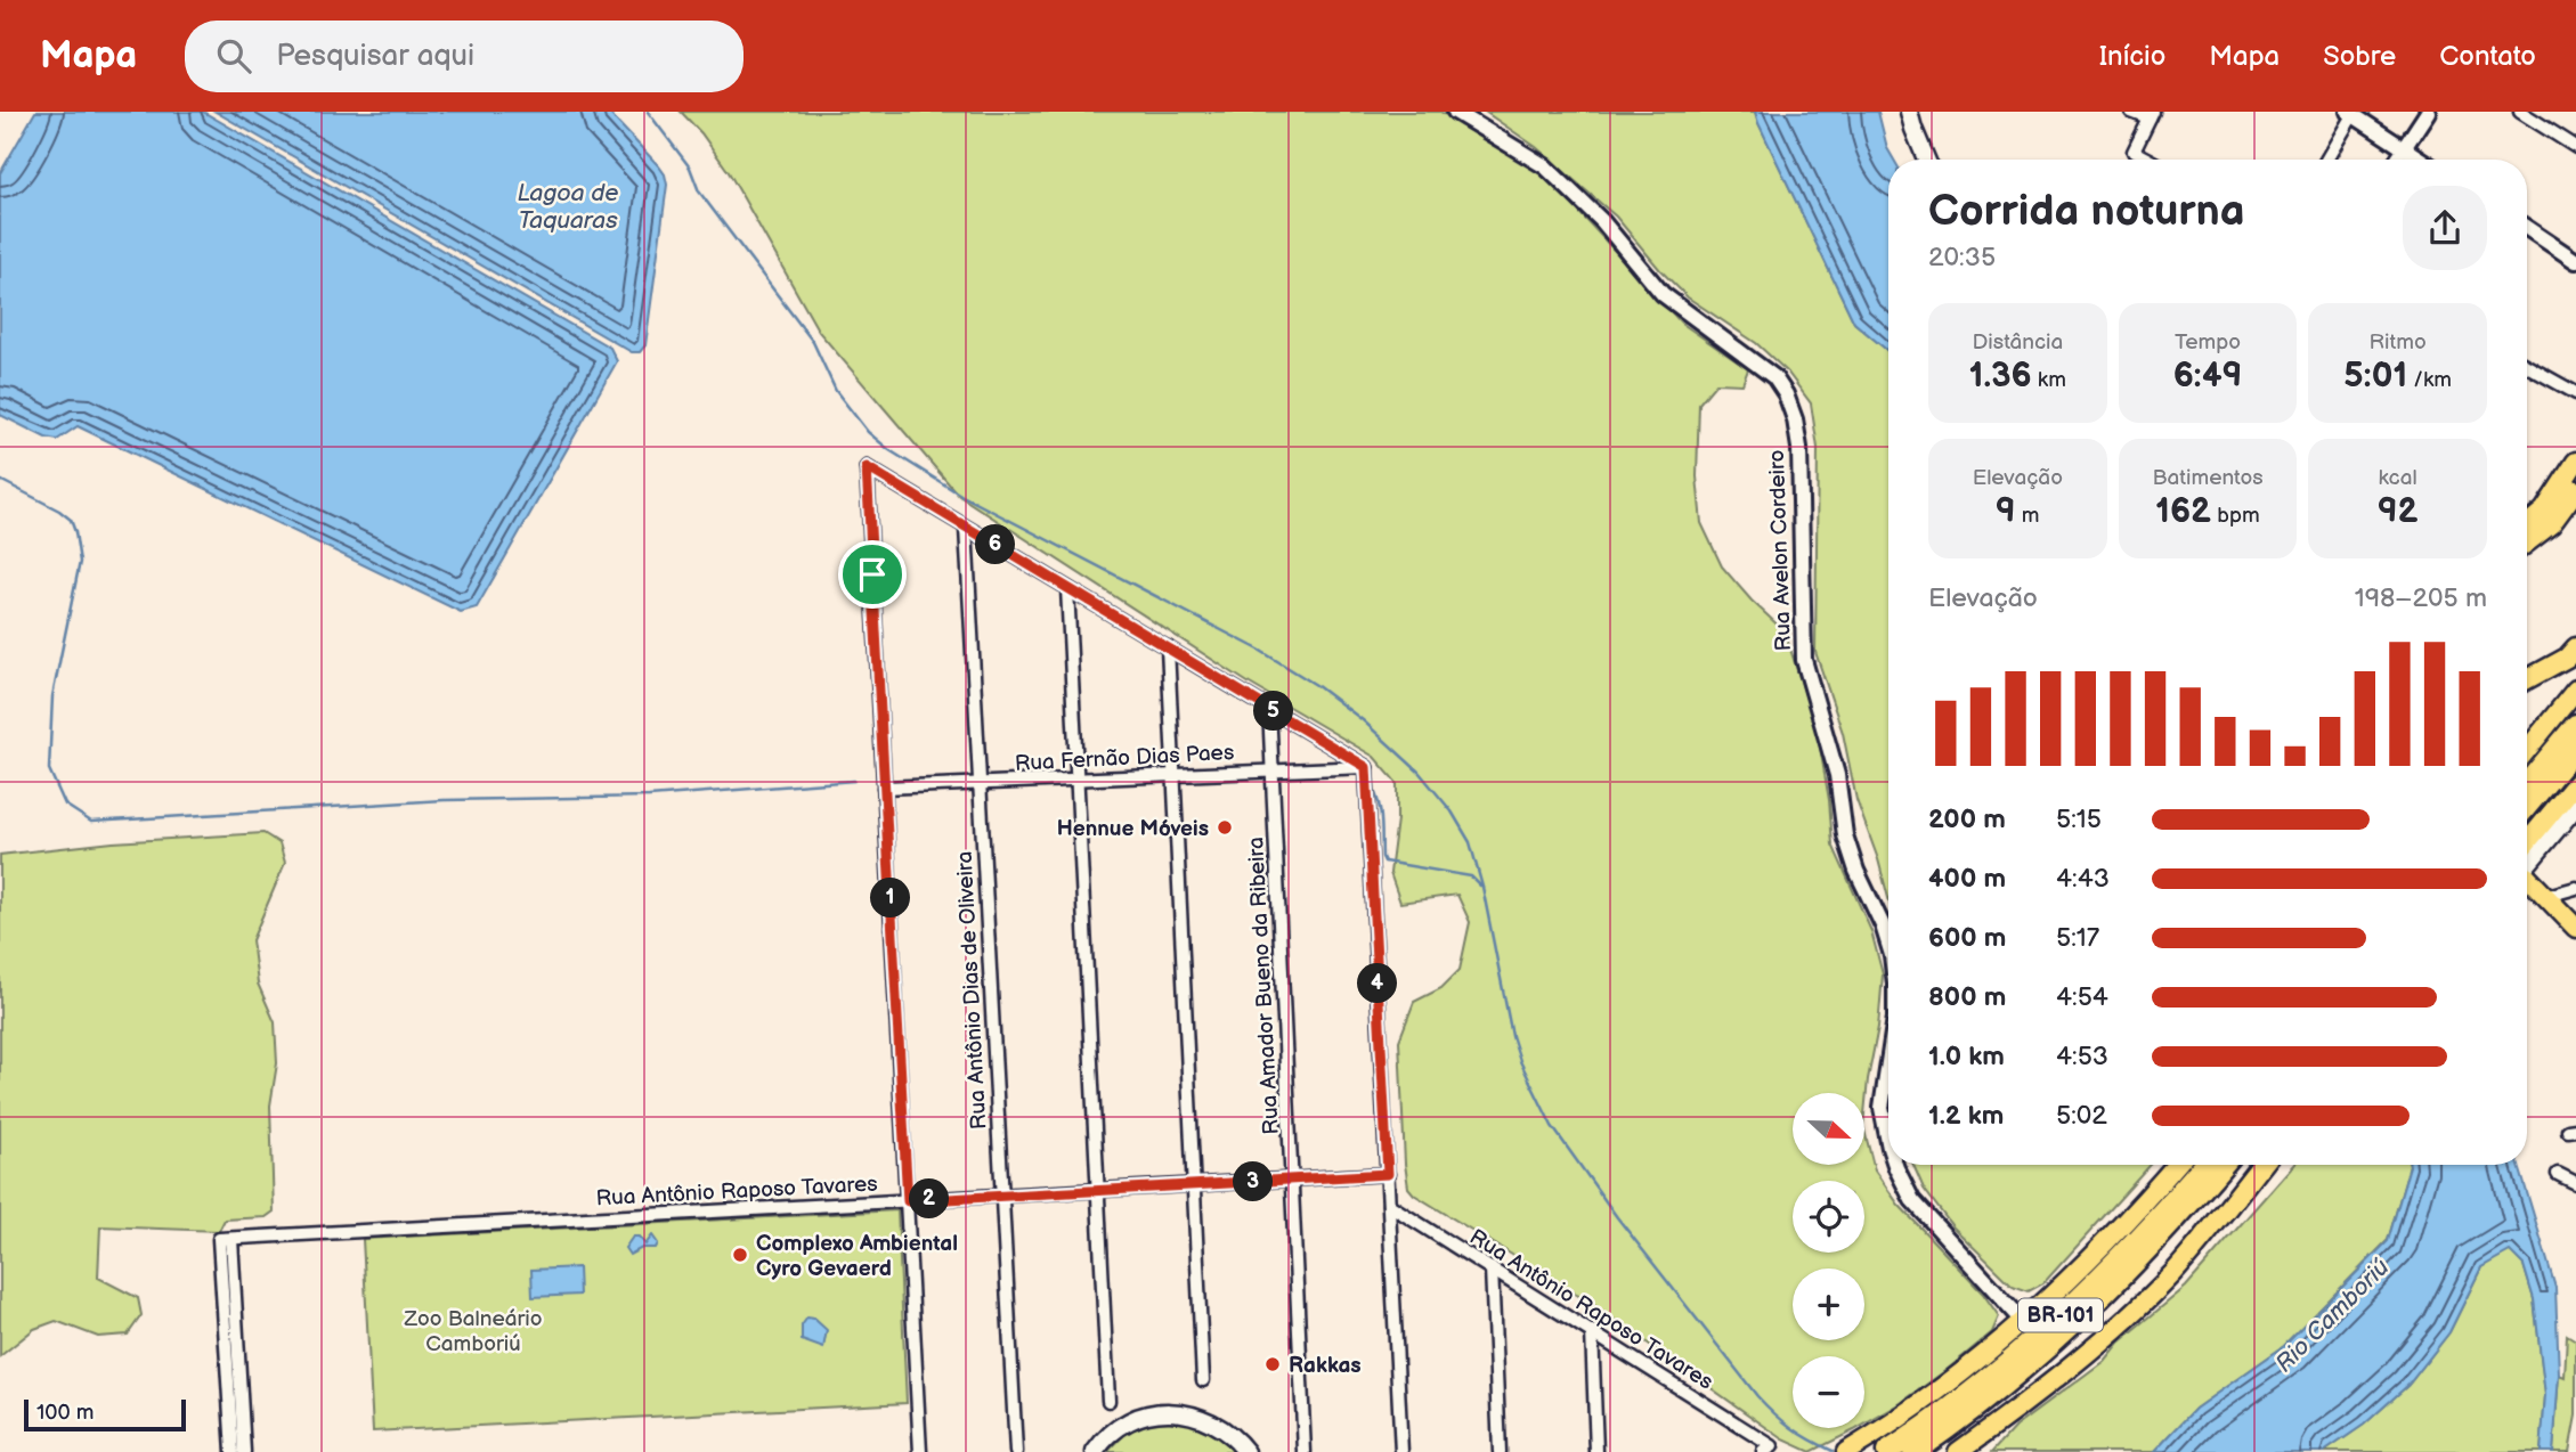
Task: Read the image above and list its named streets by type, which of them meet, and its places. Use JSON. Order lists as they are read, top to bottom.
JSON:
{
  "streets": {
    "highway": ["BR-101"],
    "street": [
      "Rua Avelon Cordeiro",
      "Rua Fernão Dias Paes",
      "Rua Amador Bueno da Ribeira",
      "Rua Antônio Dias de Oliveira",
      "Rua Antônio Raposo Tavares"
    ]
  },
  "crossings": [
    ["Rua Fernão Dias Paes", "Rua Amador Bueno da Ribeira"],
    ["Rua Fernão Dias Paes", "Rua Antônio Dias de Oliveira"],
    ["Rua Amador Bueno da Ribeira", "Rua Antônio Raposo Tavares"],
    ["Rua Antônio Dias de Oliveira", "Rua Antônio Raposo Tavares"]
  ],
  "water": ["Lagoa de Taquaras", "Rio Camboriú"],
  "parks": ["Zoo Balneário Camboriú"],
  "places": ["Hennue Móveis", "Complexo Ambiental Cyro Gevaerd", "Rakkas"],
  "scale_bar": "100 m",
  "north": "right",
  "page": {
    "header": "Mapa",
    "search": "Pesquisar aqui",
    "nav": [
      "Início",
      "Mapa",
      "Sobre",
      "Contato"
    ],
    "heading": ["Corrida noturna", "20:35"],
    "stats": [
      ["Distância", "1.36 km"],
      ["Tempo", "6:49"],
      ["Ritmo", "5:01 /km"],
      ["Elevação", "9 m"],
      ["Batimentos", "162 bpm"],
      ["kcal", "92"]
    ],
    "pins": [
      "6",
      "5",
      "1",
      "4",
      "3",
      "2"
    ],
    "chart": ["Elevação", "198–205 m"],
    "list": [
      {
        "name": "200 m",
        "note": "5:15"
      },
      {
        "name": "400 m",
        "note": "4:43"
      },
      {
        "name": "600 m",
        "note": "5:17"
      },
      {
        "name": "800 m",
        "note": "4:54"
      },
      {
        "name": "1.0 km",
        "note": "4:53"
      },
      {
        "name": "1.2 km",
        "note": "5:02"
      }
    ],
    "map_buttons": ["+", "−"],
    "scale": "100 m"
  }
}
